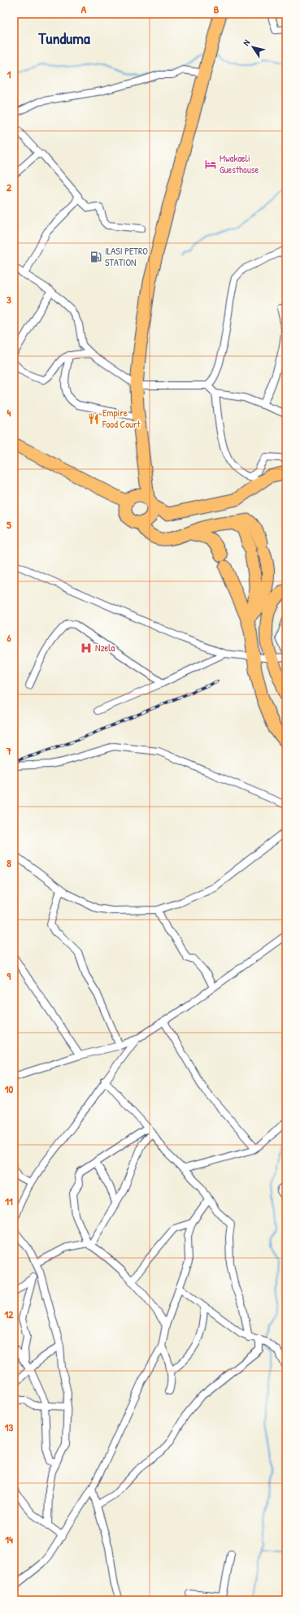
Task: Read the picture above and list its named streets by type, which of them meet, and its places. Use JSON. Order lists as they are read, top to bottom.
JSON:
{
  "districts": ["Tunduma"],
  "places": {
    "hotel": ["Mwakaeli Guesthouse"],
    "fuel station": ["ILASI PETRO STATION"],
    "restaurant": ["Empire Food Court"],
    "hospital": ["Nzela"]
  },
  "north": "top left",
  "grid": {
    "columns": ["A", "B"],
    "rows": [
      "1",
      "2",
      "3",
      "4",
      "5",
      "6",
      "7",
      "8",
      "9",
      "10",
      "11",
      "12",
      "13",
      "14"
    ]
  }
}
